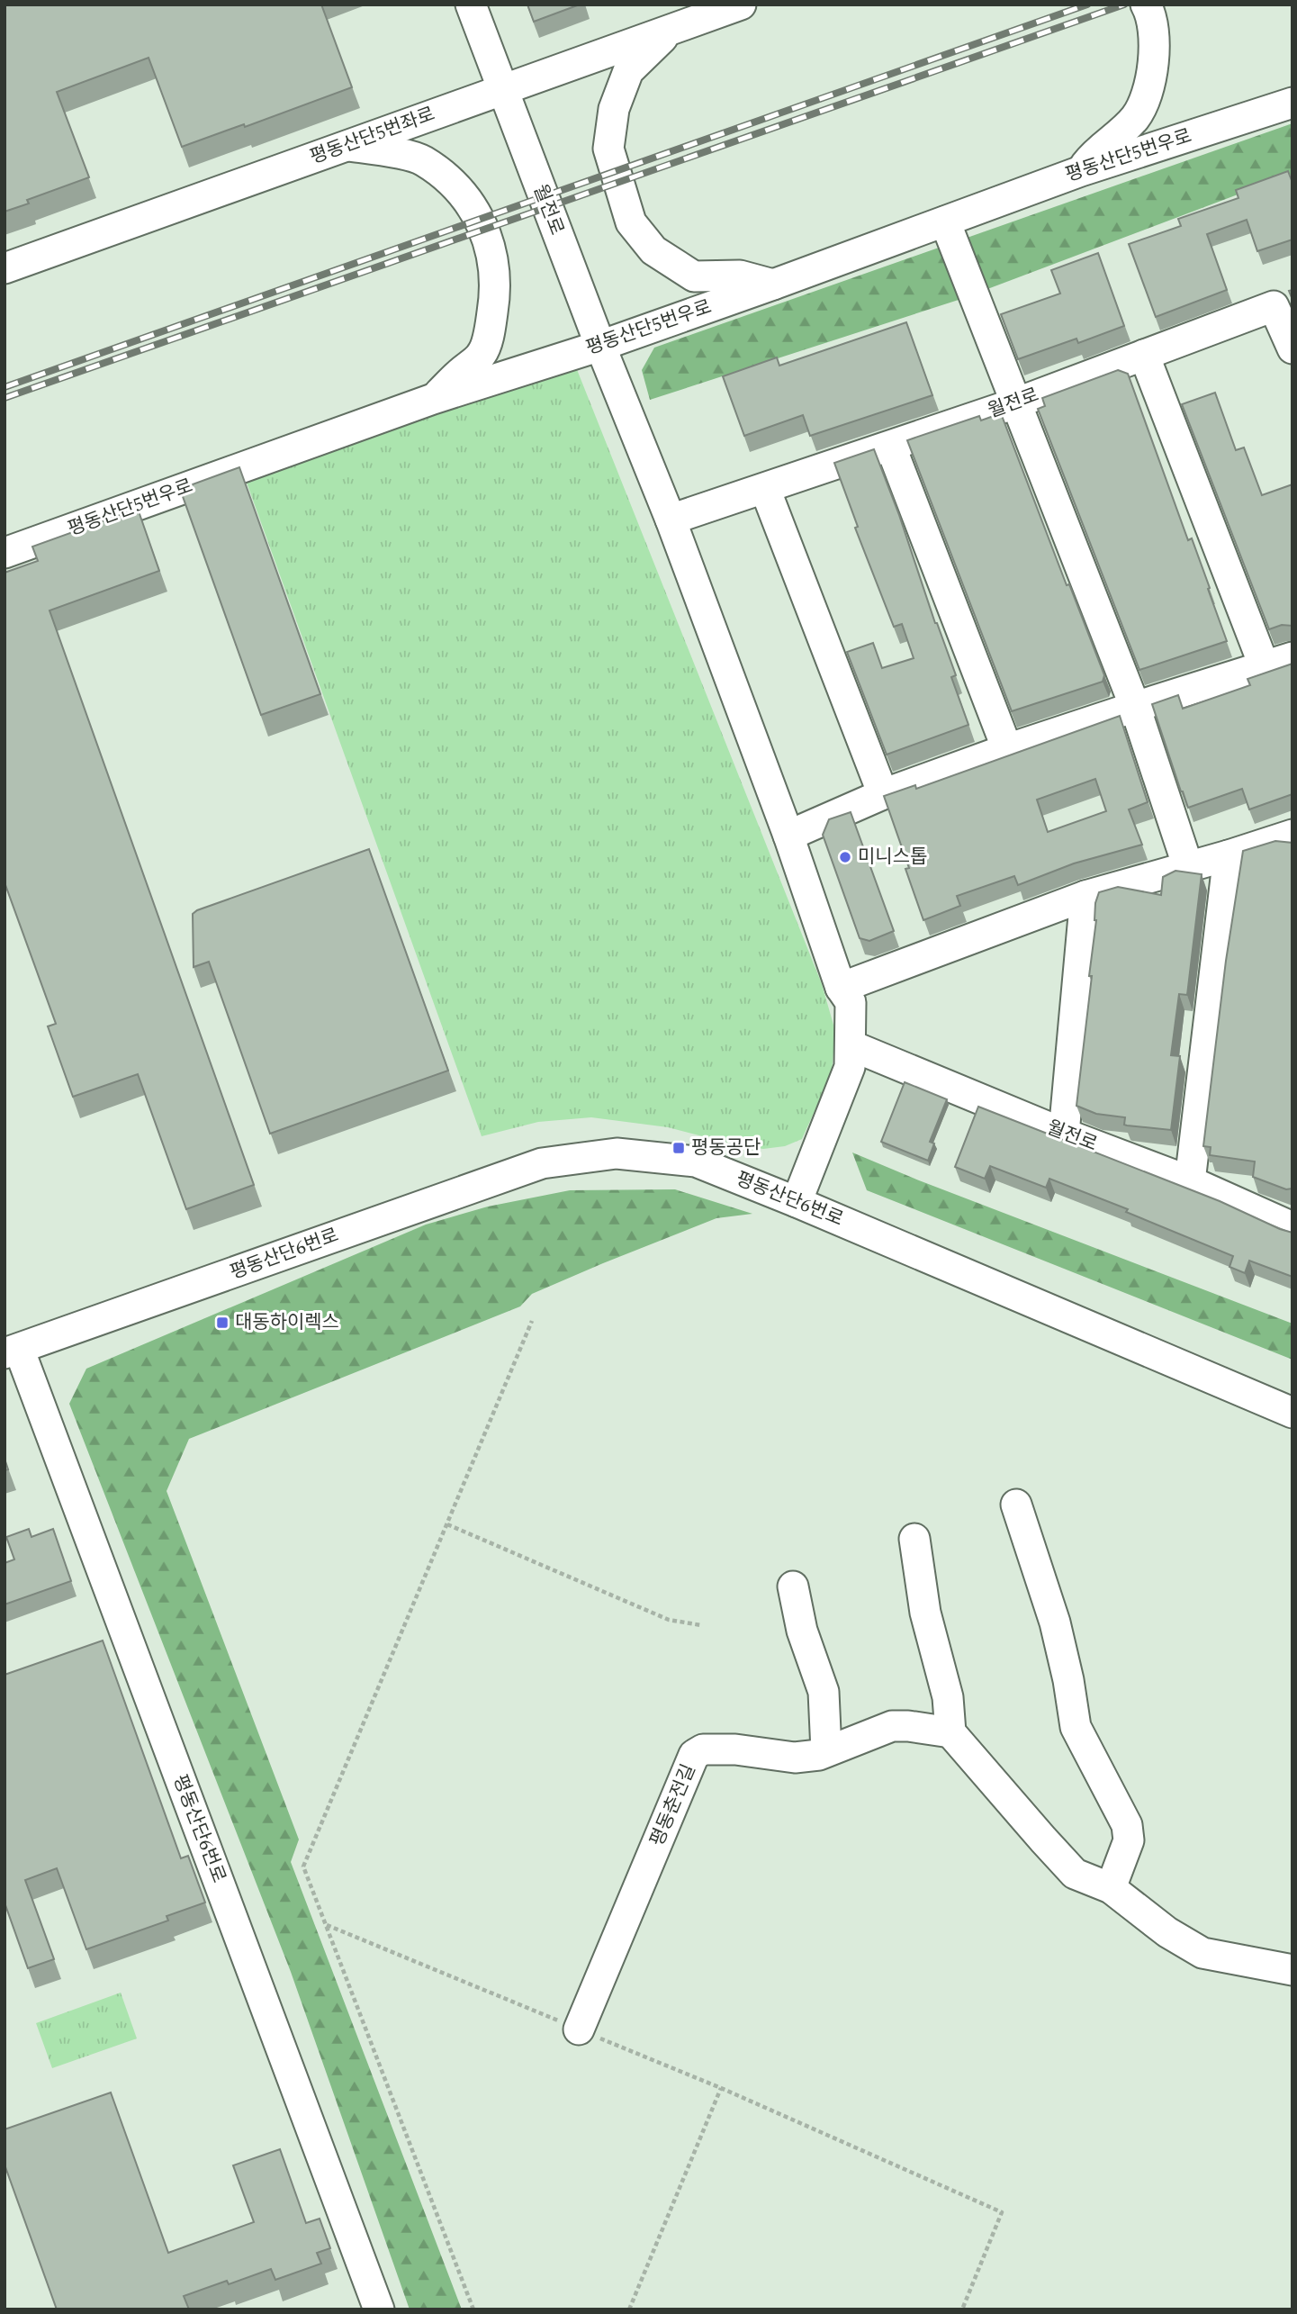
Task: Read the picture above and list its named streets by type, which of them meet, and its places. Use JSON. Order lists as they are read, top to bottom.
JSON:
{
  "streets": {
    "street": [
      "평동산단5번좌로",
      "평동산단5번우로",
      "월전로",
      "평동산단6번로",
      "평동춘전길"
    ]
  },
  "crossings": [
    ["평동산단5번좌로", "월전로"],
    ["평동산단5번우로", "월전로"],
    ["월전로", "평동산단6번로"]
  ],
  "places": {
    "other": ["미니스톱"],
    "transit": ["평동공단", "대동하이렉스"]
  }
}
